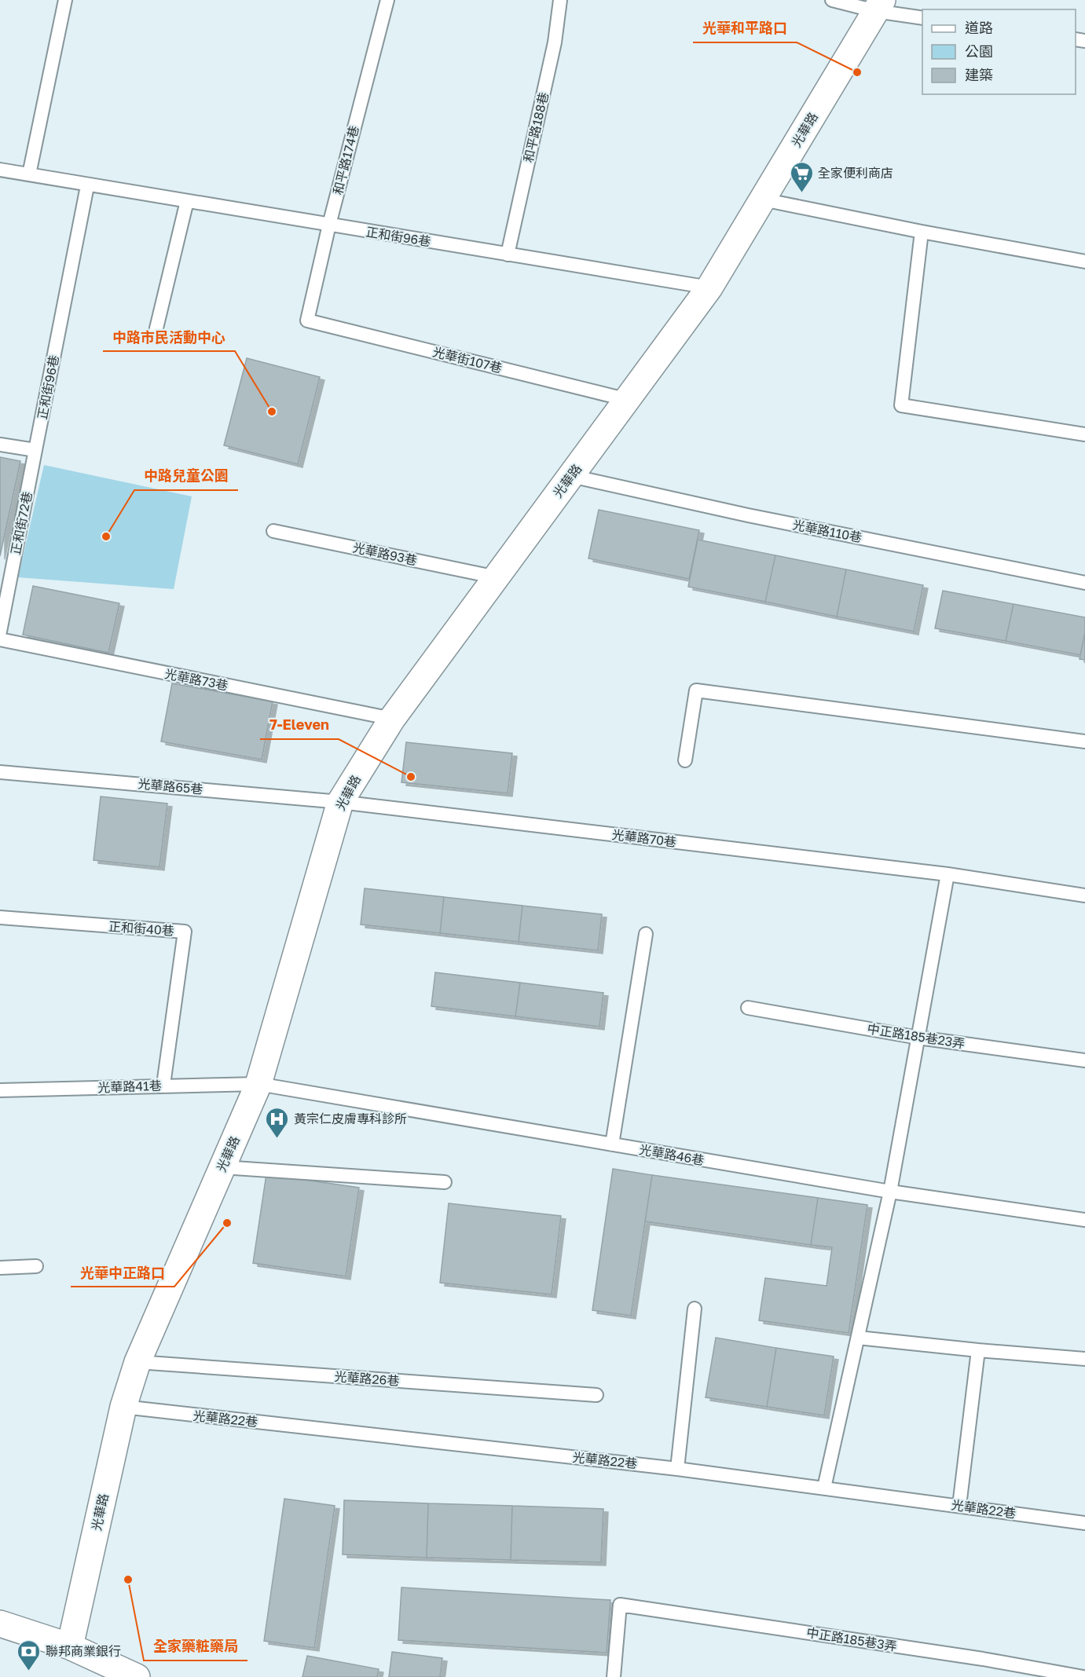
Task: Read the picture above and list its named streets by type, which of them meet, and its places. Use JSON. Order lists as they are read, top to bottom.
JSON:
{
  "streets": {
    "street": ["光華路"],
    "lane": [
      "和平路188巷",
      "和平路174巷",
      "正和街96巷",
      "光華街107巷",
      "正和街72巷",
      "光華路110巷",
      "光華路93巷",
      "光華路73巷",
      "光華路65巷",
      "光華路70巷",
      "正和街40巷",
      "中正路185巷23弄",
      "光華路41巷",
      "光華路46巷",
      "光華路26巷",
      "光華路22巷",
      "中正路185巷3弄"
    ]
  },
  "crossings": [
    ["和平路188巷", "正和街96巷"],
    ["光華路", "正和街96巷"],
    ["光華路", "光華街107巷"],
    ["光華路", "光華路110巷"],
    ["光華路", "光華路93巷"],
    ["光華路", "光華路73巷"],
    ["光華路", "光華路65巷"],
    ["光華路", "光華路70巷"],
    ["光華路", "光華路41巷"],
    ["光華路", "光華路46巷"],
    ["光華路", "光華路26巷"],
    ["光華路", "光華路22巷"],
    ["和平路174巷", "正和街96巷"],
    ["和平路174巷", "光華街107巷"],
    ["正和街96巷", "正和街72巷"],
    ["光華路65巷", "光華路70巷"],
    ["正和街40巷", "光華路41巷"],
    ["光華路41巷", "光華路46巷"]
  ],
  "places": {
    "other": [
      "光華和平路口",
      "中路市民活動中心",
      "中路兒童公園",
      "7-Eleven",
      "光華中正路口",
      "全家藥粧藥局"
    ],
    "supermarket": ["全家便利商店"],
    "hospital": ["黃宗仁皮膚專科診所"],
    "bank": ["聯邦商業銀行"]
  },
  "legend": ["道路", "公園", "建築"]
}
